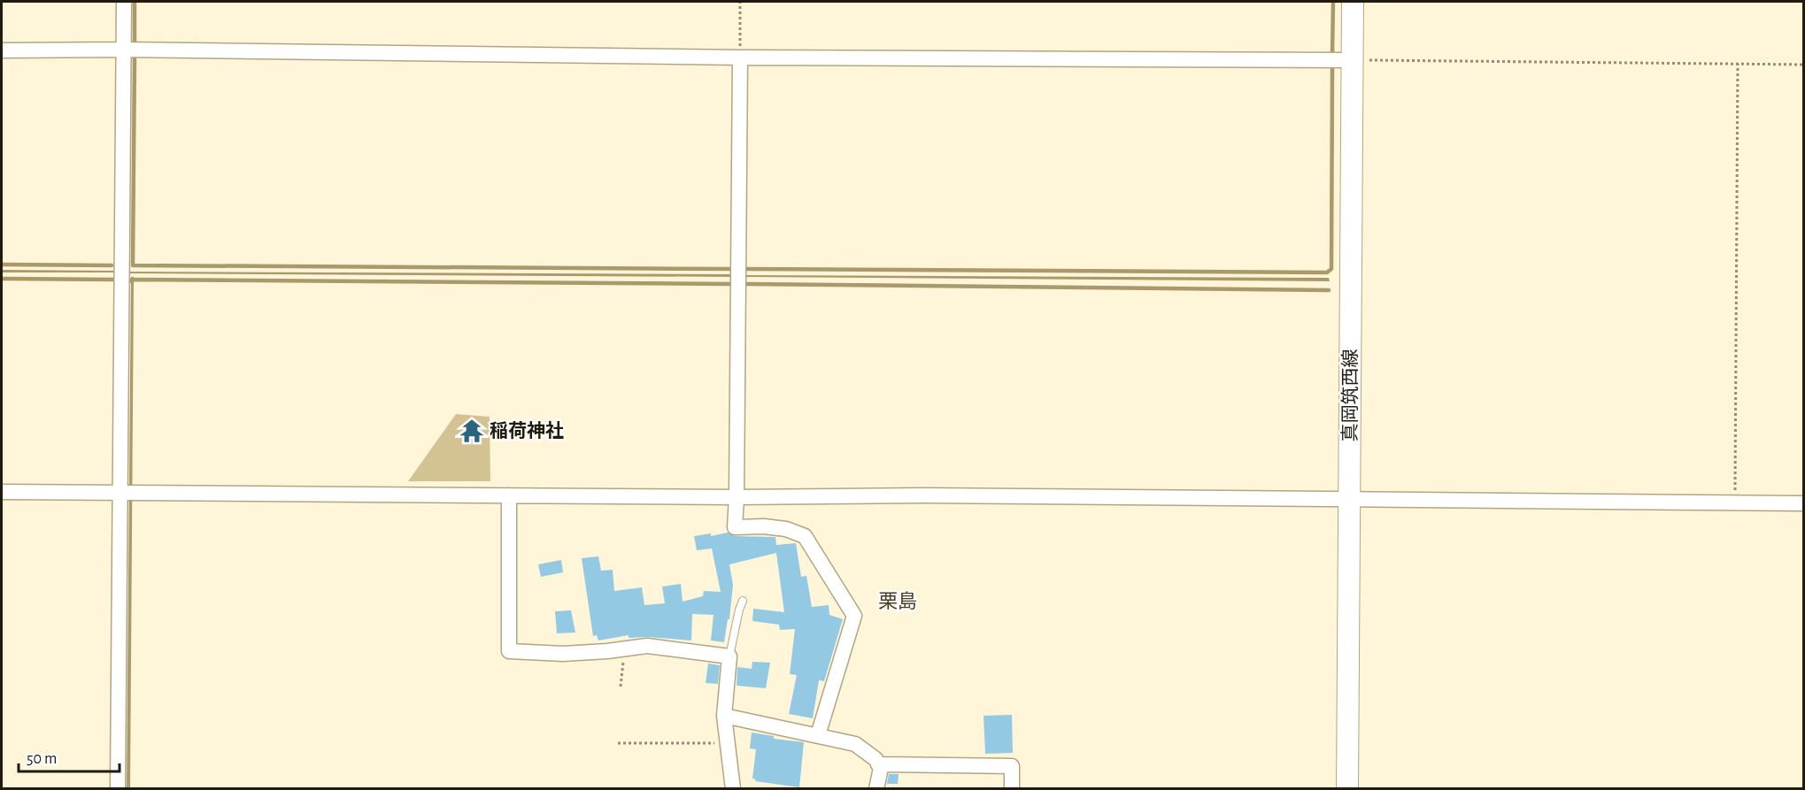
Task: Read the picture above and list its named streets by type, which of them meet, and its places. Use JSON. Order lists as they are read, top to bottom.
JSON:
{
  "streets": {
    "main road": ["真岡筑西線"]
  },
  "districts": ["栗島"],
  "places": {
    "temple": ["稲荷神社"]
  },
  "scale_bar": "50 m"
}
